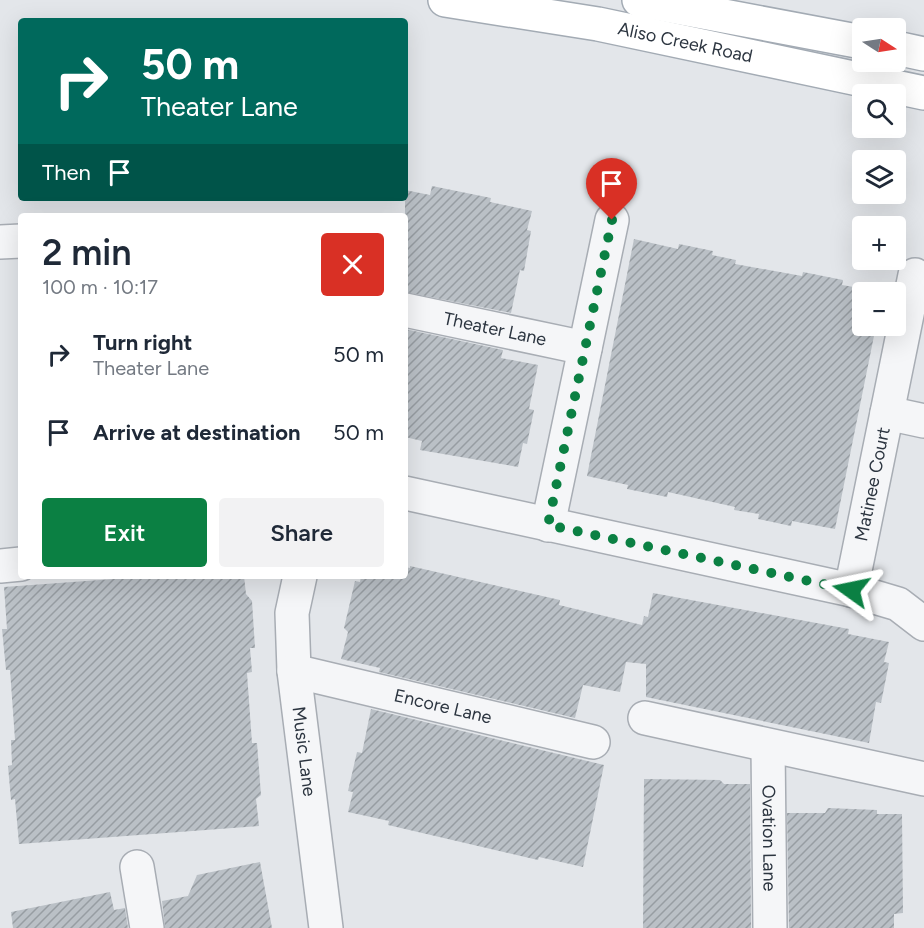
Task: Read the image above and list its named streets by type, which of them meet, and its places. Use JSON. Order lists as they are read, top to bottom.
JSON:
{
  "streets": {
    "main road": ["Aliso Creek Road"],
    "street": [
      "Theater Lane",
      "Matinee Court",
      "Encore Lane",
      "Music Lane",
      "Ovation Lane"
    ]
  },
  "crossings": [
    ["Encore Lane", "Music Lane"]
  ],
  "north": "right",
  "page": {
    "map_buttons": ["+", "−"],
    "turn": ["50 m", "Theater Lane"],
    "then": "Then",
    "heading": ["2 min", "100 m · 10:17"],
    "list": [
      {
        "name": "Turn right",
        "note": "Theater Lane",
        "value": "50 m"
      },
      {
        "name": "Arrive at destination",
        "value": "50 m"
      }
    ],
    "buttons": ["Exit", "Share"]
  }
}
